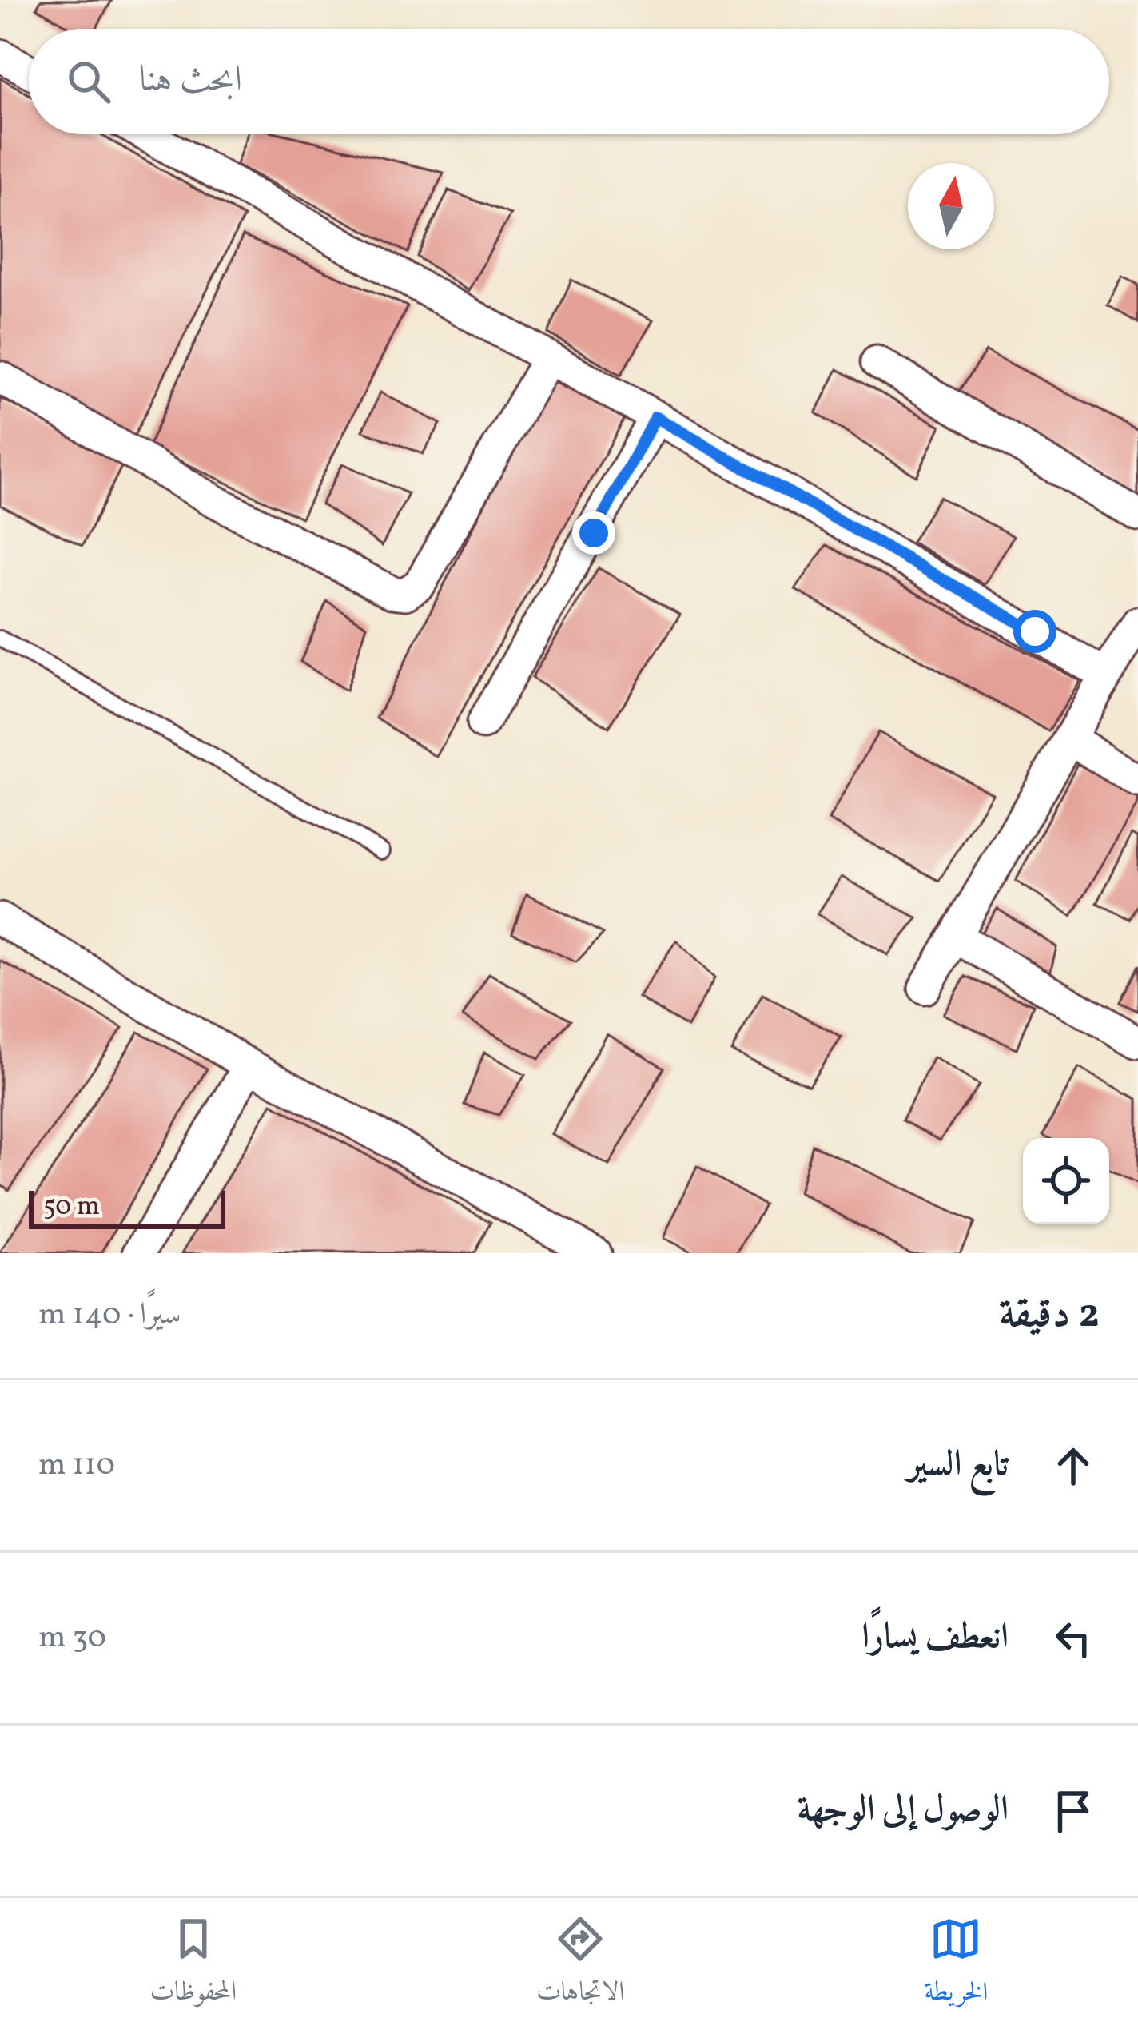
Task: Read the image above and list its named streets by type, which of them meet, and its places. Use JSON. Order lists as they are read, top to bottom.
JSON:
{
  "scale_bar": "50 m",
  "north": "top",
  "page": {
    "search": "ابحث هنا",
    "scale": "50 m",
    "heading": ["2 دقيقة", "سيرًا · 140 m"],
    "list": [
      ["تابع السير", "110 m"],
      ["انعطف يسارًا", "30 m"],
      "الوصول إلى الوجهة"
    ],
    "nav": ["الخريطة", "الاتجاهات", "المحفوظات"]
  }
}
